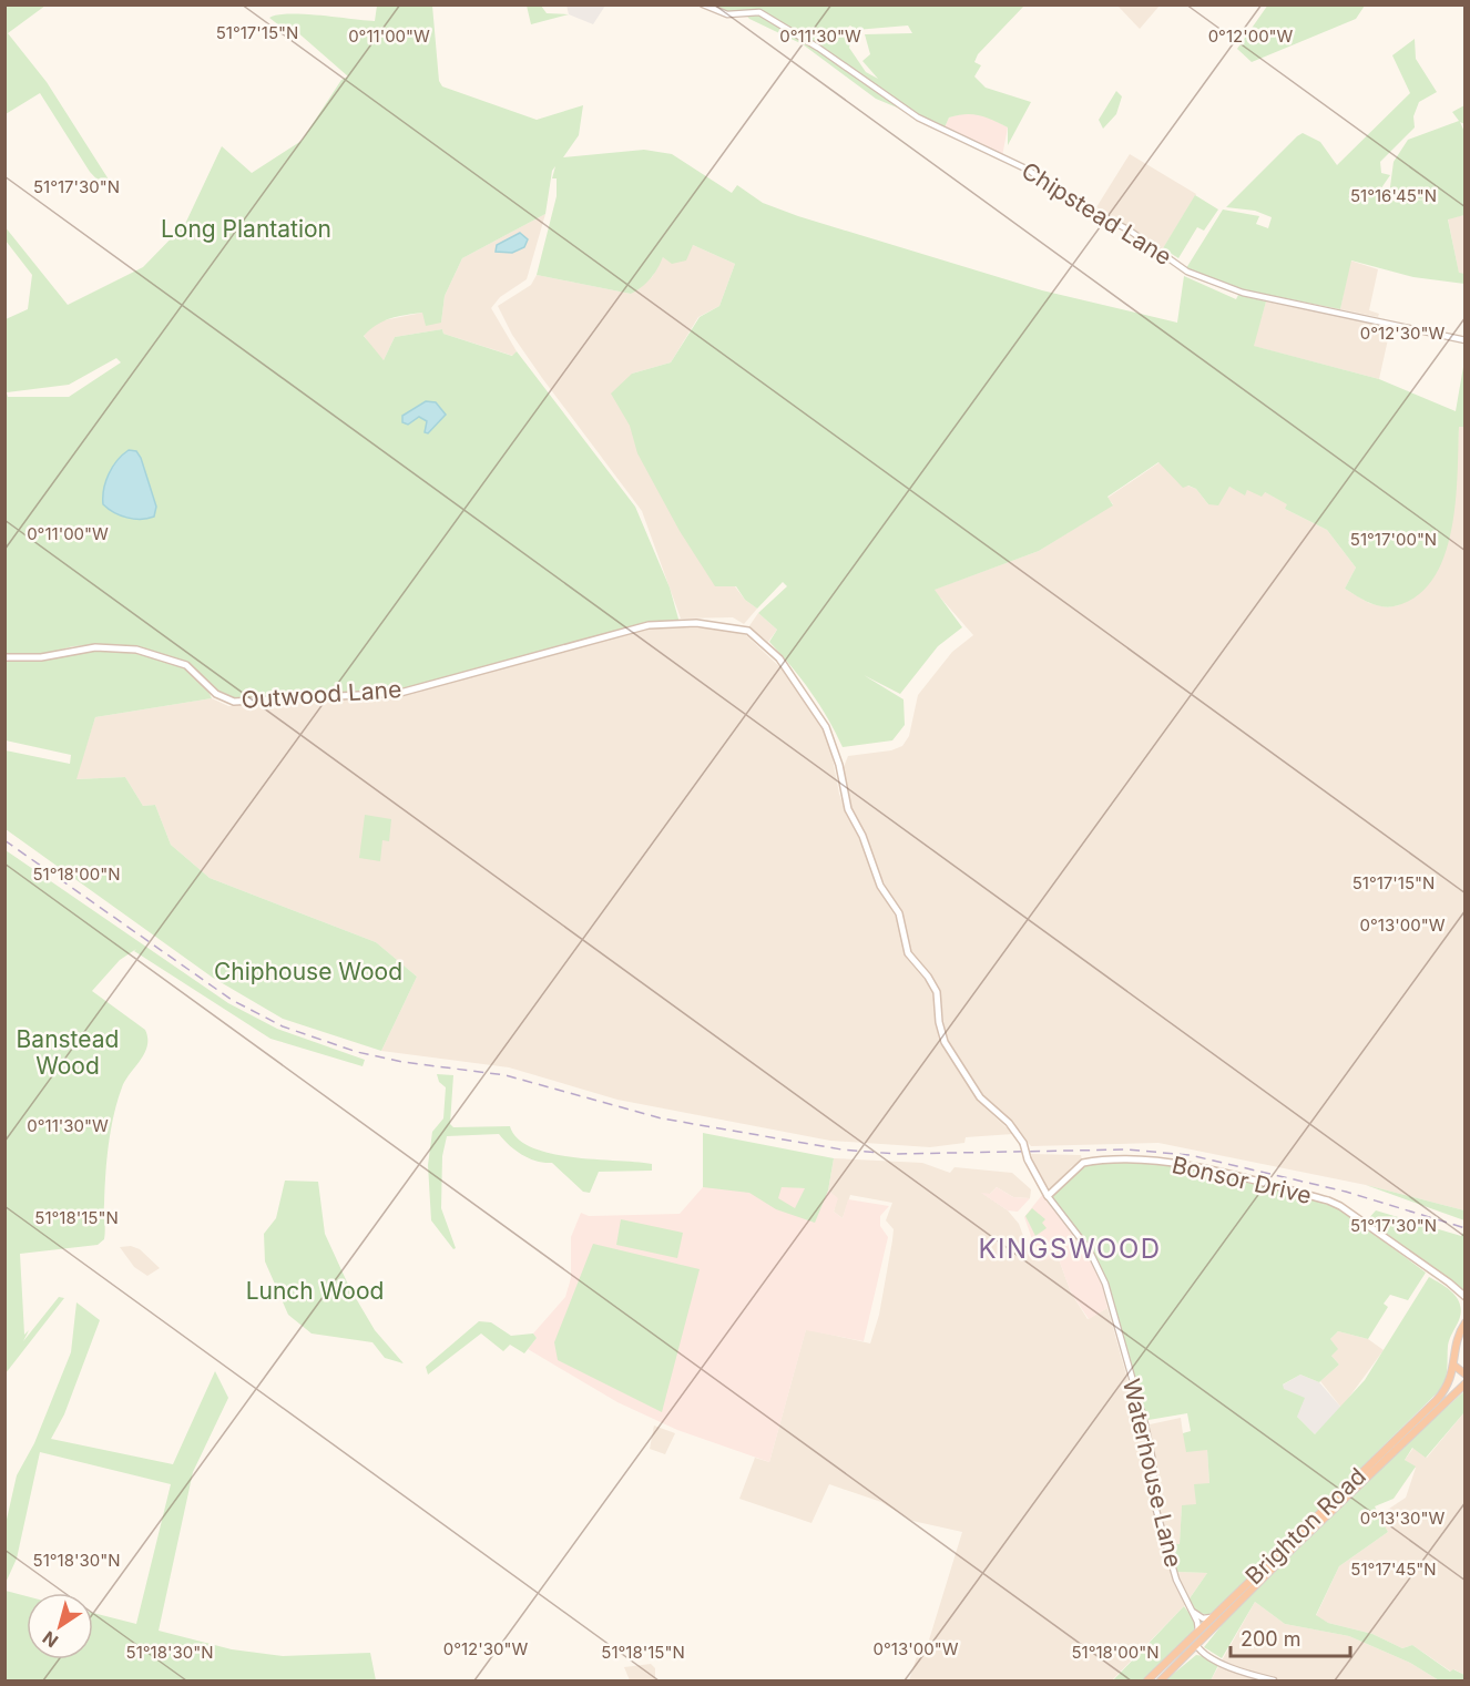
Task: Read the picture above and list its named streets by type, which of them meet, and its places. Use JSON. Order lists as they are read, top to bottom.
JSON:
{
  "streets": {
    "highway": ["Brighton Road"],
    "main road": ["Outwood Lane", "Bonsor Drive", "Waterhouse Lane"],
    "street": ["Chipstead Lane"]
  },
  "crossings": [
    ["Outwood Lane", "Waterhouse Lane"],
    ["Bonsor Drive", "Waterhouse Lane"],
    ["Waterhouse Lane", "Brighton Road"]
  ],
  "districts": ["KINGSWOOD"],
  "parks": [
    "Long Plantation",
    "Chiphouse Wood",
    "Banstead Wood",
    "Lunch Wood"
  ],
  "scale_bar": "200 m",
  "north": "bottom left",
  "coordinates": [
    "51°17'15\"N",
    "0°11'30\"W",
    "0°11'00\"W",
    "0°12'00\"W",
    "51°17'30\"N",
    "51°16'45\"N",
    "0°12'30\"W",
    "51°17'00\"N",
    "51°18'00\"N",
    "0°13'00\"W",
    "51°18'15\"N",
    "0°13'30\"W",
    "51°18'30\"N",
    "51°17'45\"N"
  ]
}
